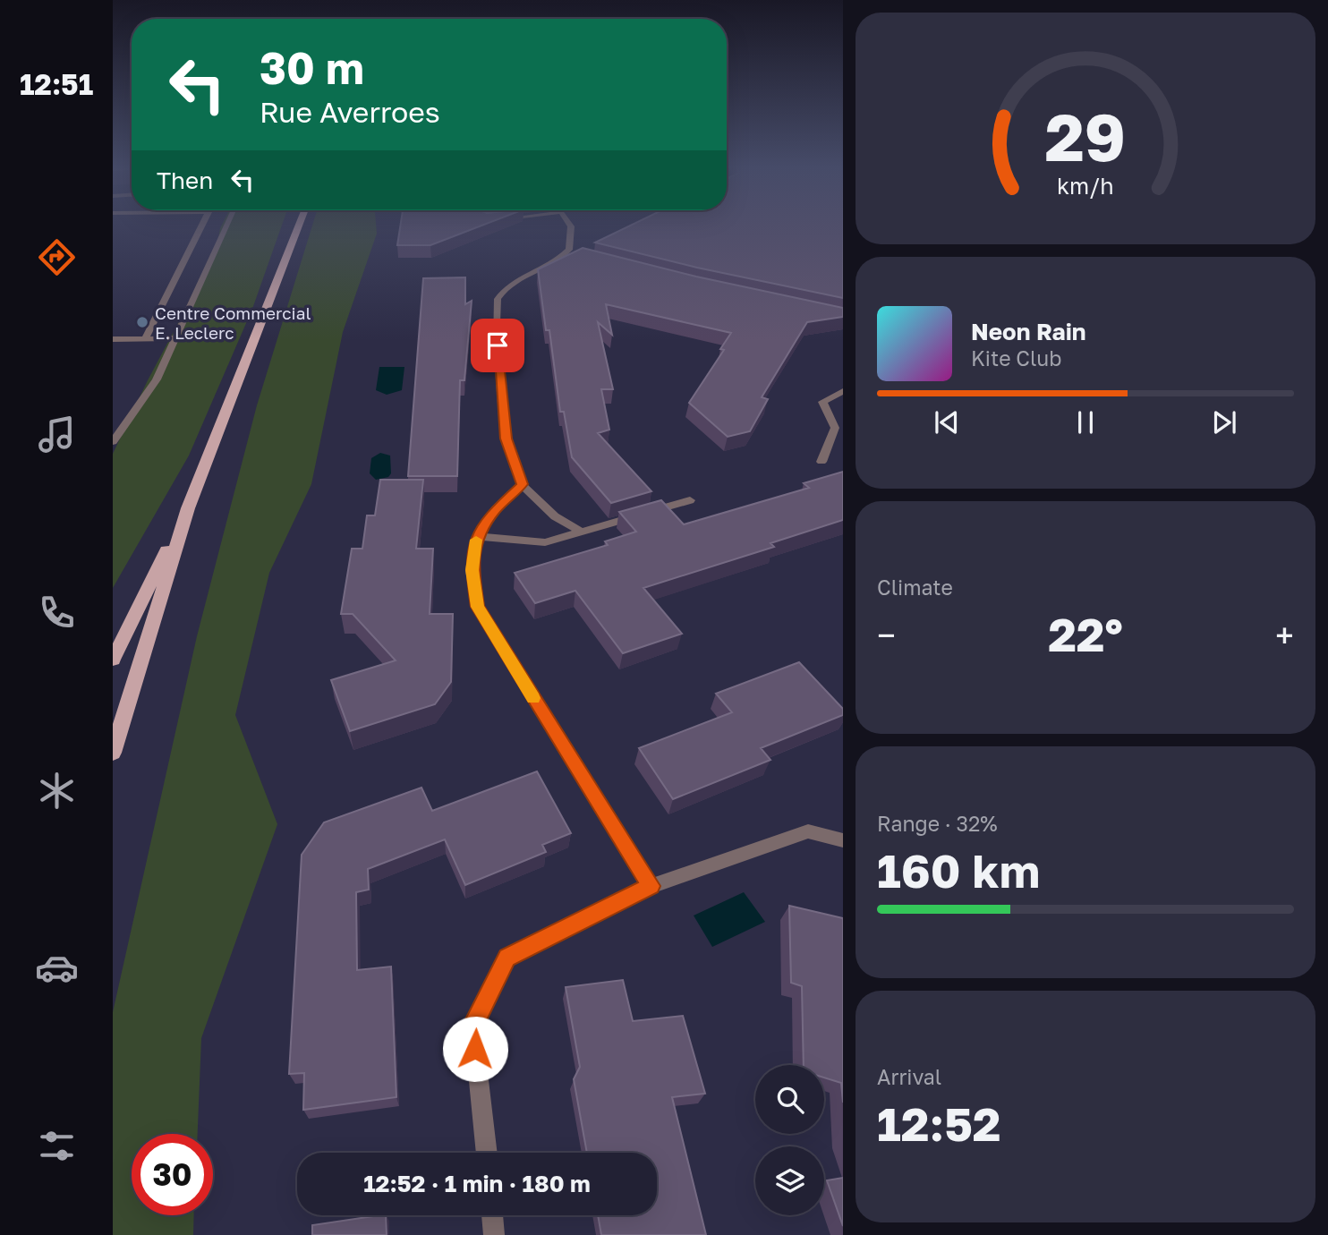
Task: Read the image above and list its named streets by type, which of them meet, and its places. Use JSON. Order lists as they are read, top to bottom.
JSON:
{
  "places": ["Centre Commercial E. Leclerc"],
  "page": {
    "tabs": "12:51",
    "turn": ["30 m", "Rue Averroes"],
    "then": "Then",
    "song": ["Neon Rain", "Kite Club"],
    "tile": [
      "Climate",
      ["Range · 32%", "160 km"],
      ["Arrival", "12:52"]
    ],
    "heat": ["−", "22°", "+"],
    "limit": "30",
    "trip": "12:52 · 1 min · 180 m",
    "gauge": ["29", "km/h"]
  }
}
